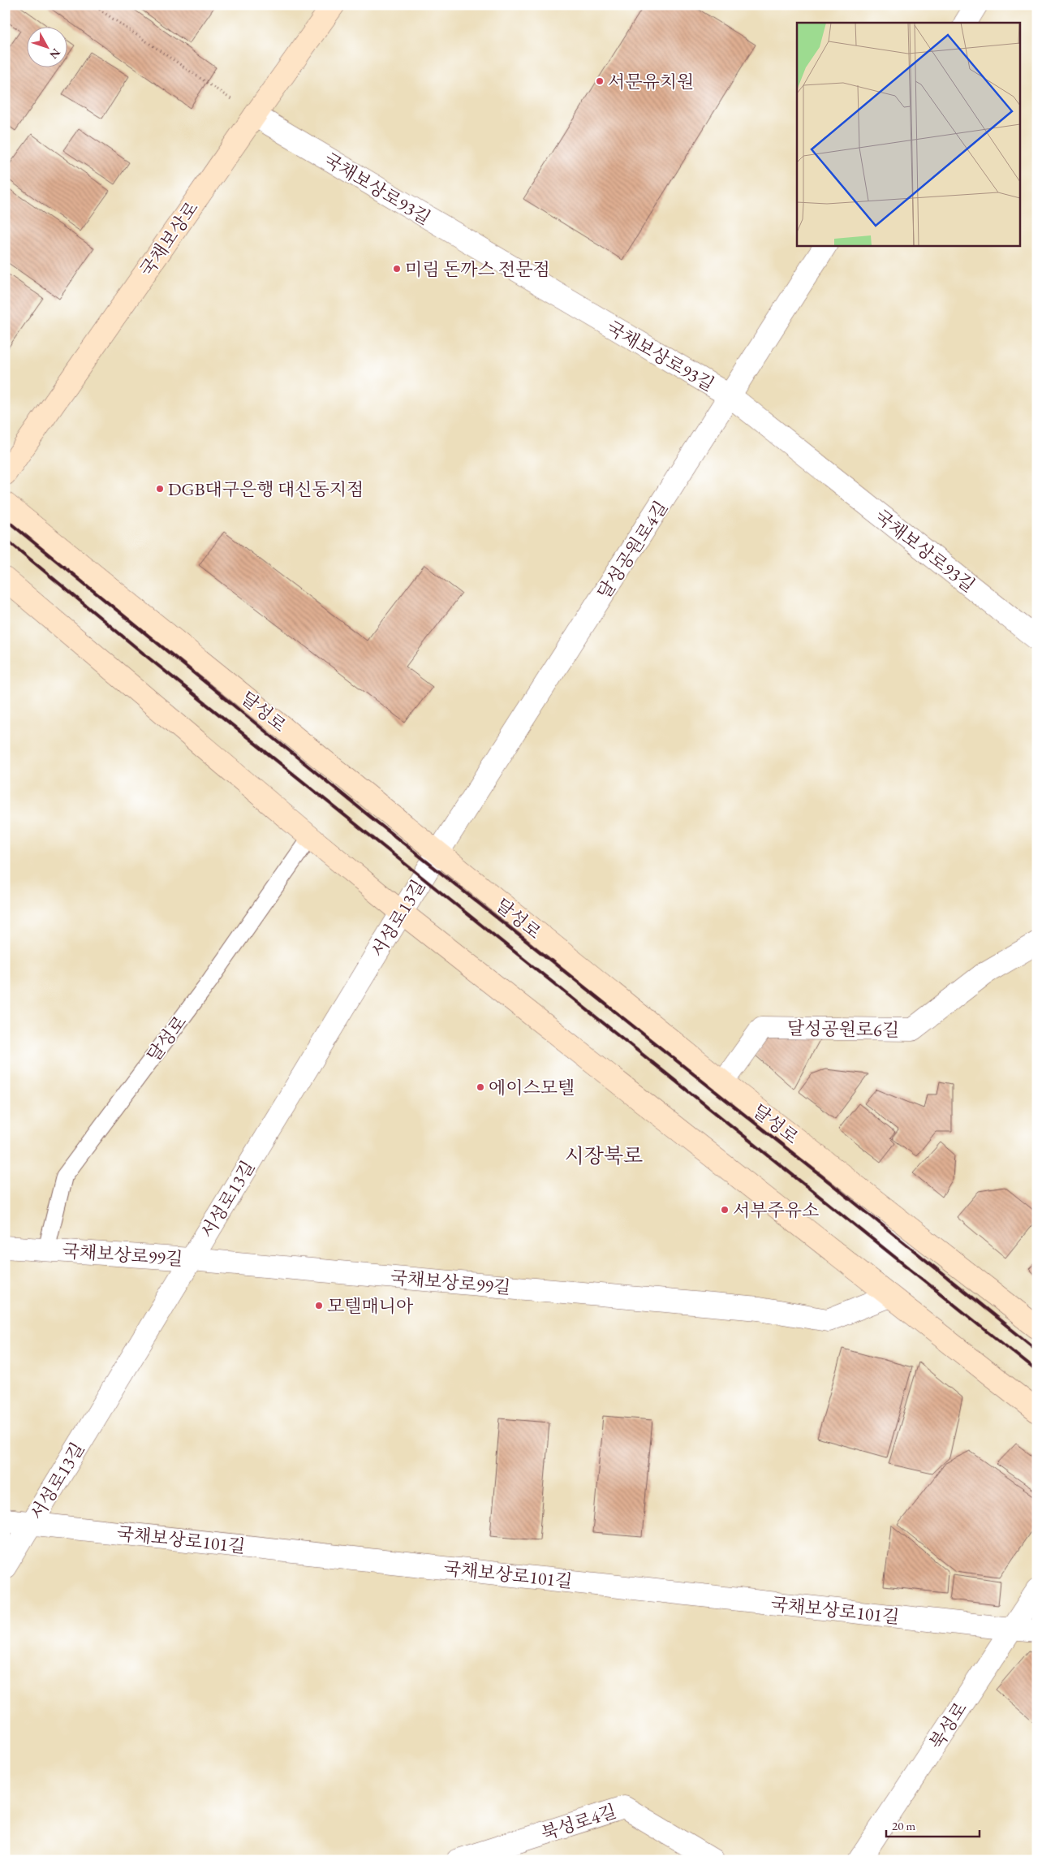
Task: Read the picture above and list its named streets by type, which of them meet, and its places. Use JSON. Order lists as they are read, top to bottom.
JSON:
{
  "streets": {
    "main road": ["국채보상로", "달성로"],
    "street": [
      "국채보상로93길",
      "달성공원로4길",
      "서성로13길",
      "달성공원로6길",
      "국채보상로99길",
      "국채보상로101길",
      "북성로",
      "북성로4길"
    ]
  },
  "crossings": [
    ["국채보상로93길", "국채보상로"],
    ["국채보상로93길", "달성공원로4길"],
    ["달성공원로4길", "달성로"],
    ["달성공원로4길", "서성로13길"],
    ["달성로", "서성로13길"],
    ["달성로", "달성공원로6길"],
    ["달성로", "국채보상로99길"],
    ["서성로13길", "국채보상로99길"],
    ["서성로13길", "국채보상로101길"],
    ["국채보상로101길", "북성로"]
  ],
  "districts": ["시장북로"],
  "places": [
    "서문유치원",
    "미림 돈까스 전문점",
    "DGB대구은행 대신동지점",
    "에이스모텔",
    "서부주유소",
    "모텔매니아"
  ],
  "scale_bar": "20 m",
  "north": "bottom right"
}
